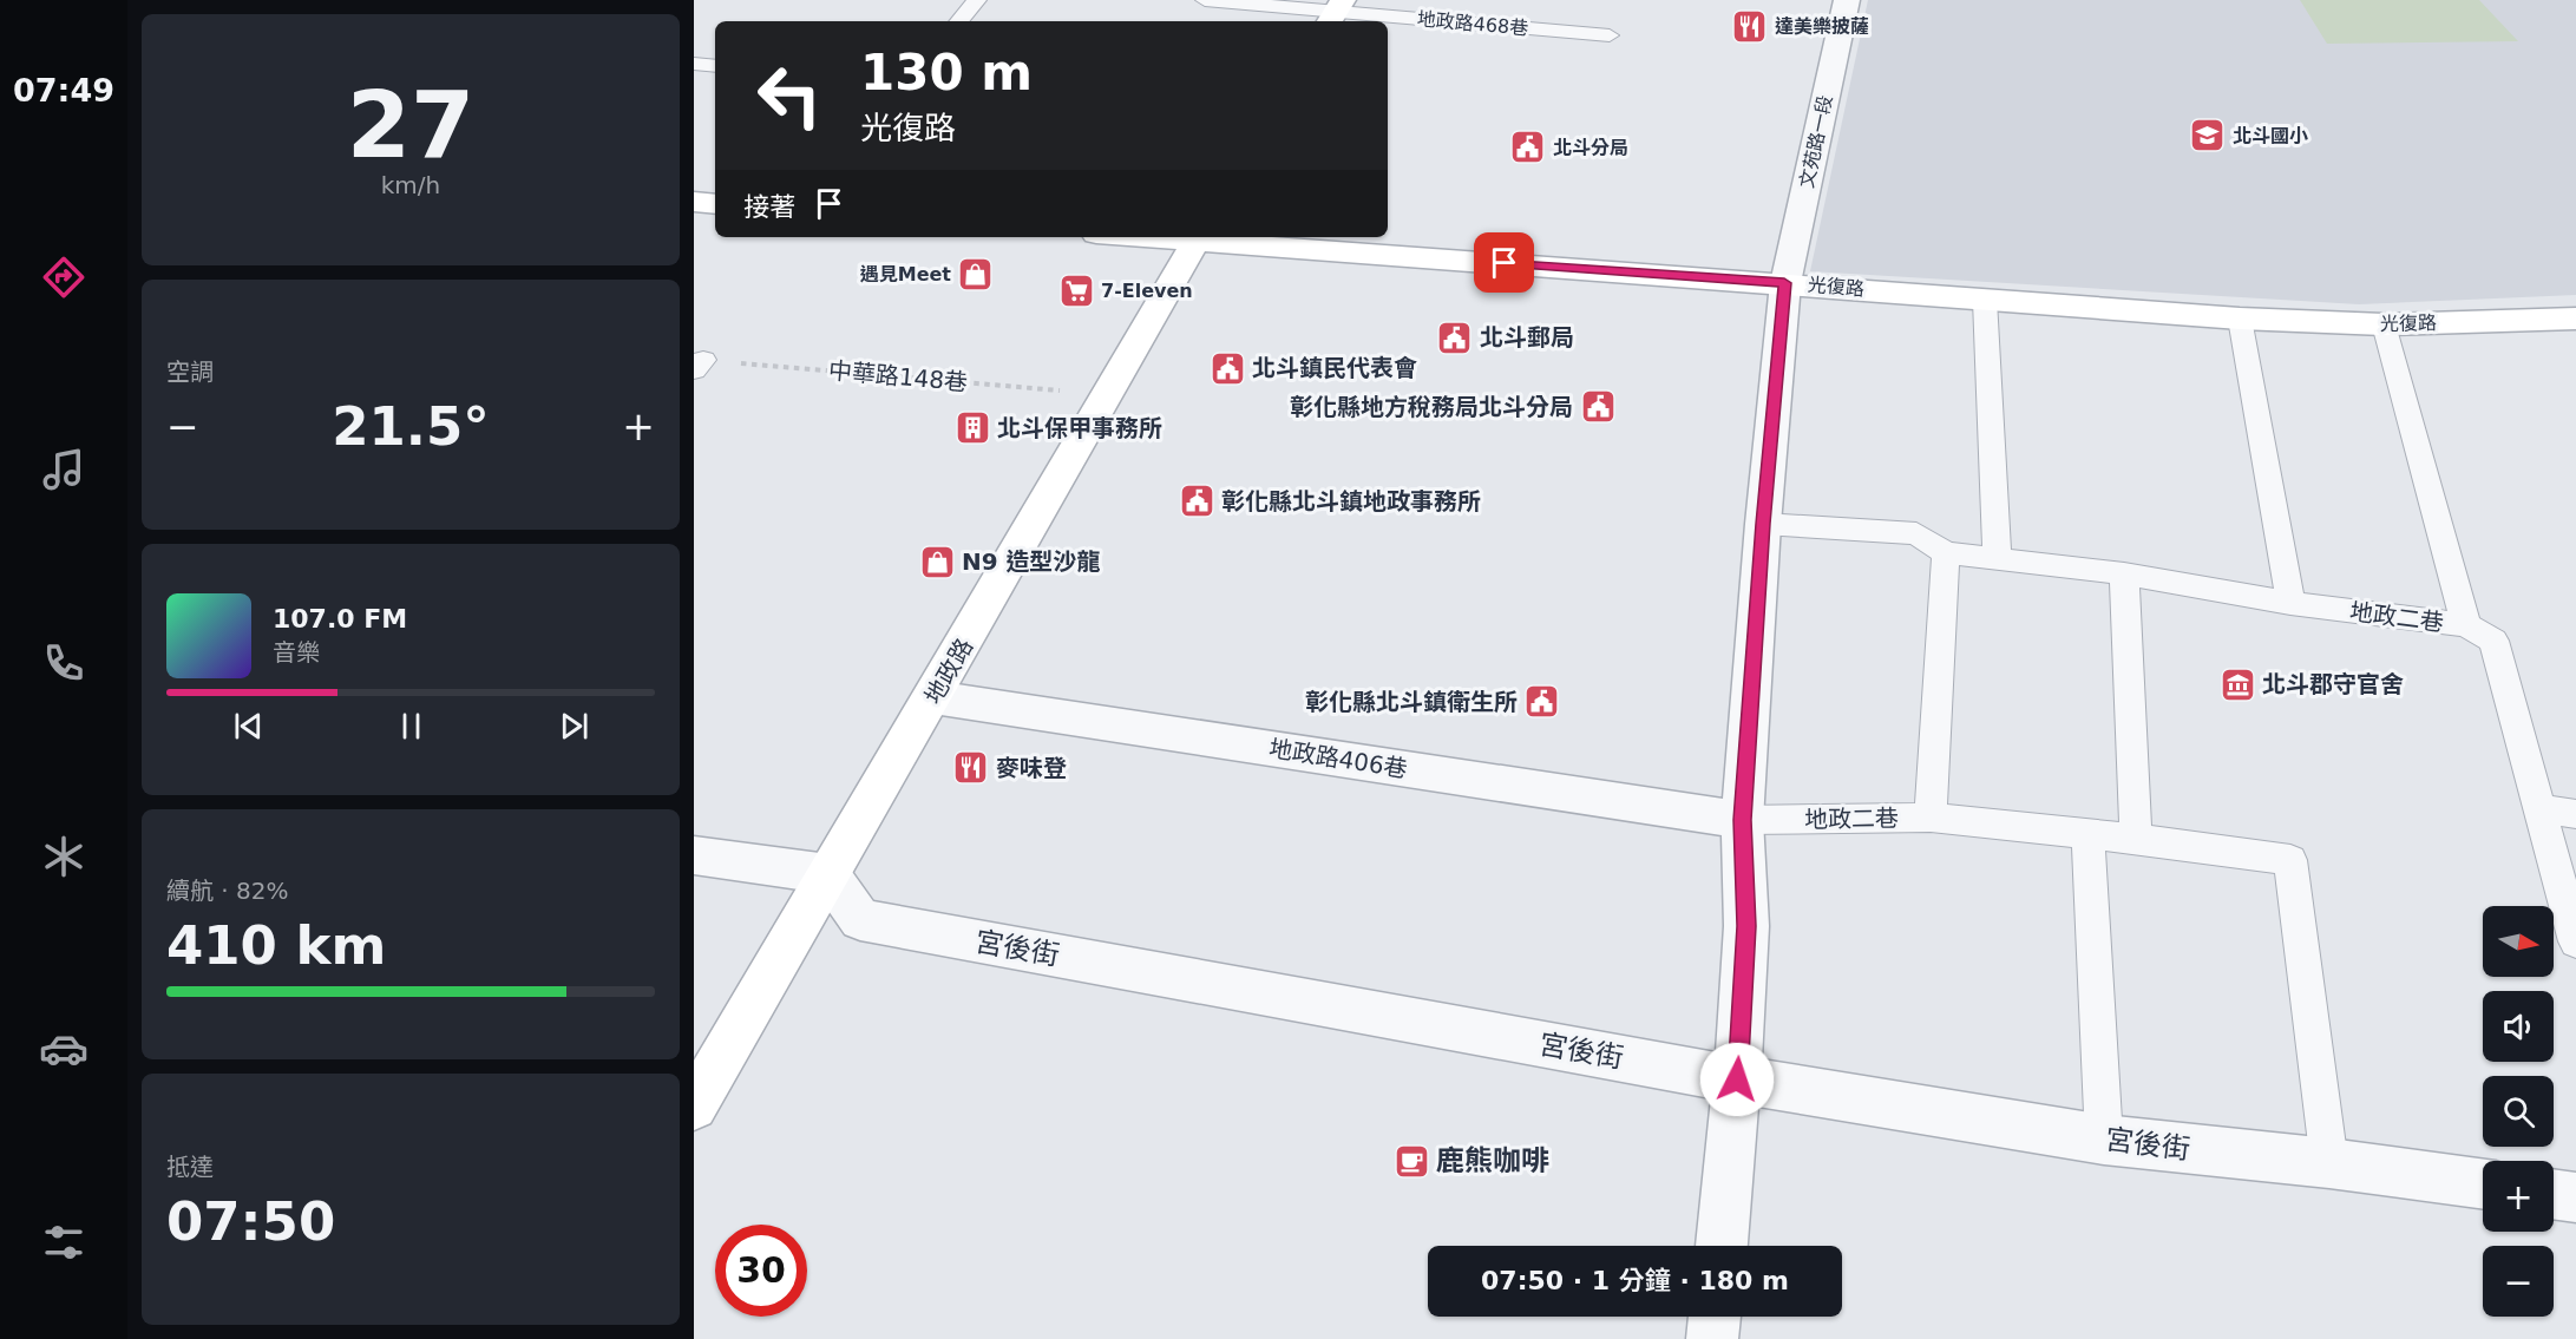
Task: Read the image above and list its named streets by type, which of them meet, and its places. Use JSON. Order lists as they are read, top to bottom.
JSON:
{
  "streets": {
    "street": [
      "文苑路一段",
      "光復路",
      "地政路",
      "地政路406巷",
      "宮後街"
    ],
    "lane": ["地政路468巷", "地政二巷"],
    "path": ["中華路148巷"]
  },
  "crossings": [
    ["文苑路一段", "光復路"],
    ["文苑路一段", "地政二巷"],
    ["文苑路一段", "地政路406巷"],
    ["文苑路一段", "宮後街"],
    ["光復路", "地政路"],
    ["中華路148巷", "地政路"],
    ["地政二巷", "地政路406巷"],
    ["地政二巷", "宮後街"],
    ["地政路", "地政路406巷"],
    ["地政路", "宮後街"]
  ],
  "places": {
    "restaurant": ["達美樂披薩", "麥味登"],
    "school or university": ["北斗國小"],
    "public building": [
      "北斗分局",
      "北斗郵局",
      "北斗鎮民代表會",
      "彰化縣地方稅務局北斗分局",
      "彰化縣北斗鎮地政事務所",
      "彰化縣北斗鎮衛生所"
    ],
    "shop": ["遇見Meet", "N9 造型沙龍"],
    "supermarket": ["7-Eleven"],
    "building": ["北斗保甲事務所"],
    "museum": ["北斗郡守官舍"],
    "cafe": ["鹿熊咖啡"]
  },
  "north": "right",
  "page": {
    "tabs": "07:49",
    "tile": [
      ["27", "km/h"],
      "空調",
      ["續航 · 82%", "410 km"],
      ["抵達", "07:50"]
    ],
    "turn": ["130 m", "光復路"],
    "then": "接著",
    "heat": ["−", "21.5°", "+"],
    "song": ["107.0 FM", "音樂"],
    "map_buttons": ["+", "−"],
    "limit": "30",
    "trip": "07:50 · 1 分鐘 · 180 m"
  }
}
